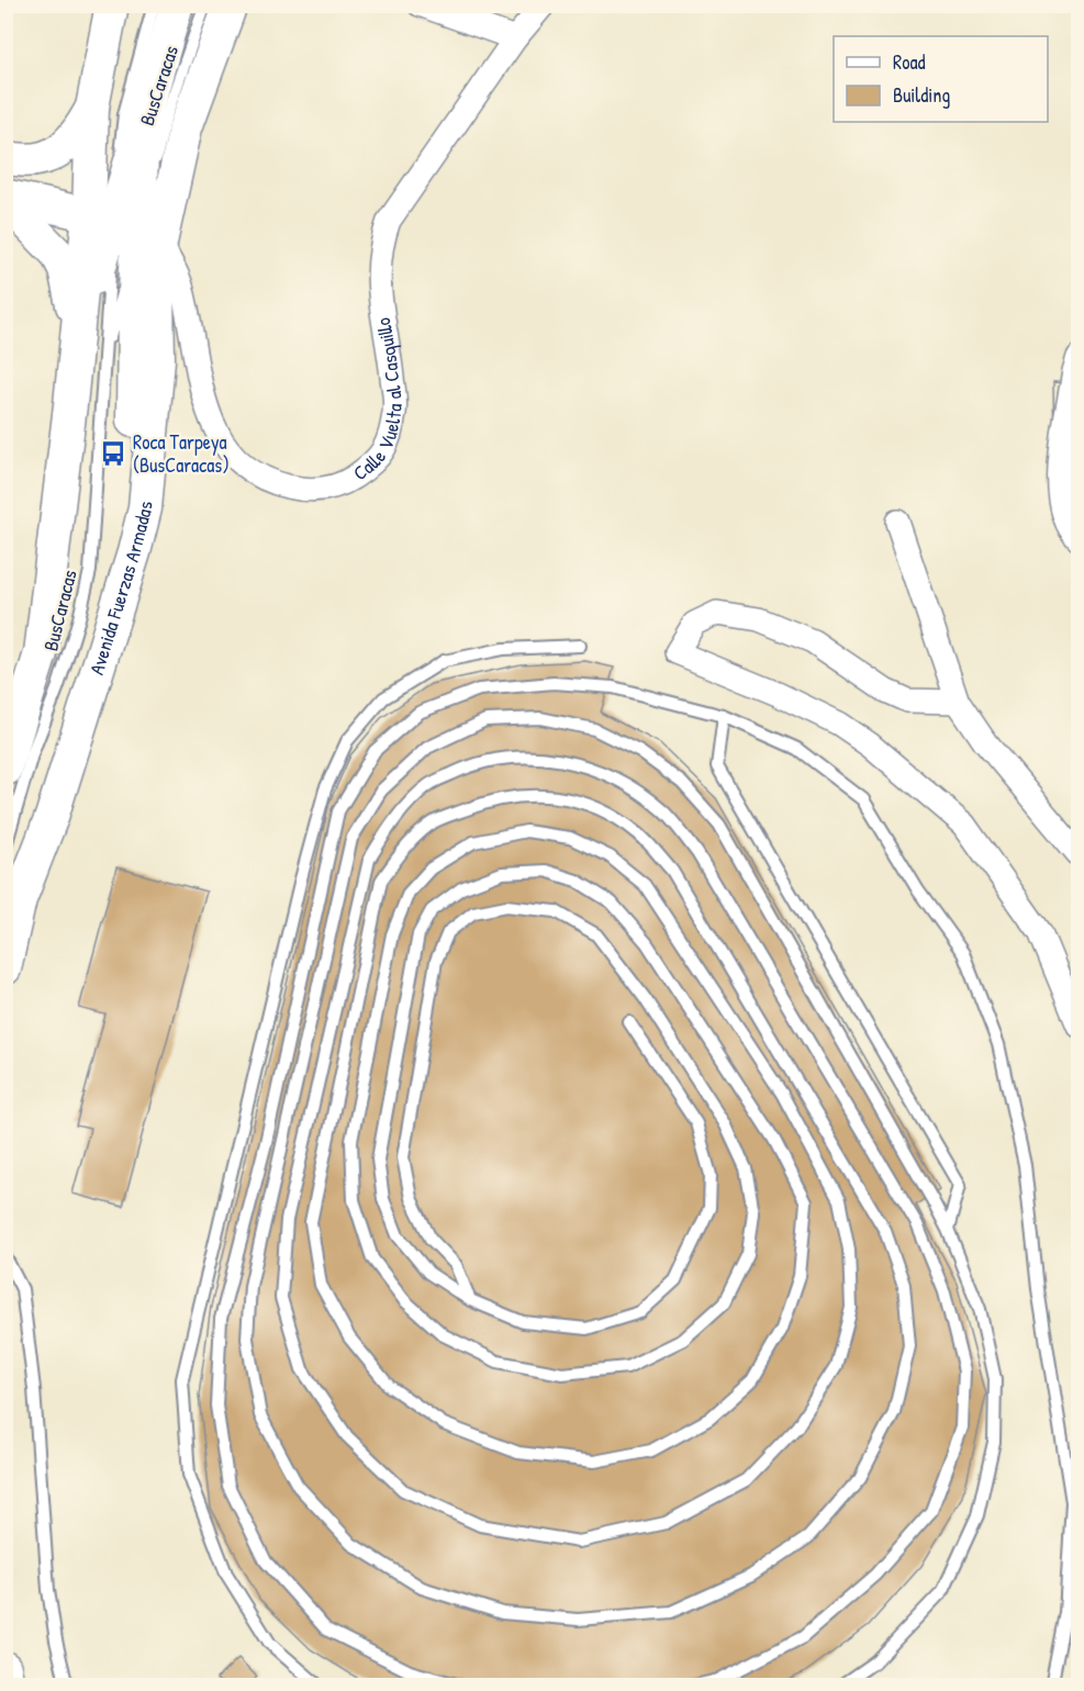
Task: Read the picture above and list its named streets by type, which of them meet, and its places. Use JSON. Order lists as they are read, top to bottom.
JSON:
{
  "streets": {
    "main road": ["Avenida Fuerzas Armadas"],
    "street": ["Calle Vuelta al Casquillo"],
    "lane": ["BusCaracas"]
  },
  "crossings": [
    ["BusCaracas", "Calle Vuelta al Casquillo"],
    ["BusCaracas", "Avenida Fuerzas Armadas"],
    ["Calle Vuelta al Casquillo", "Avenida Fuerzas Armadas"]
  ],
  "places": {
    "bus stop": ["Roca Tarpeya (BusCaracas)"]
  },
  "legend": ["Road", "Building"]
}
